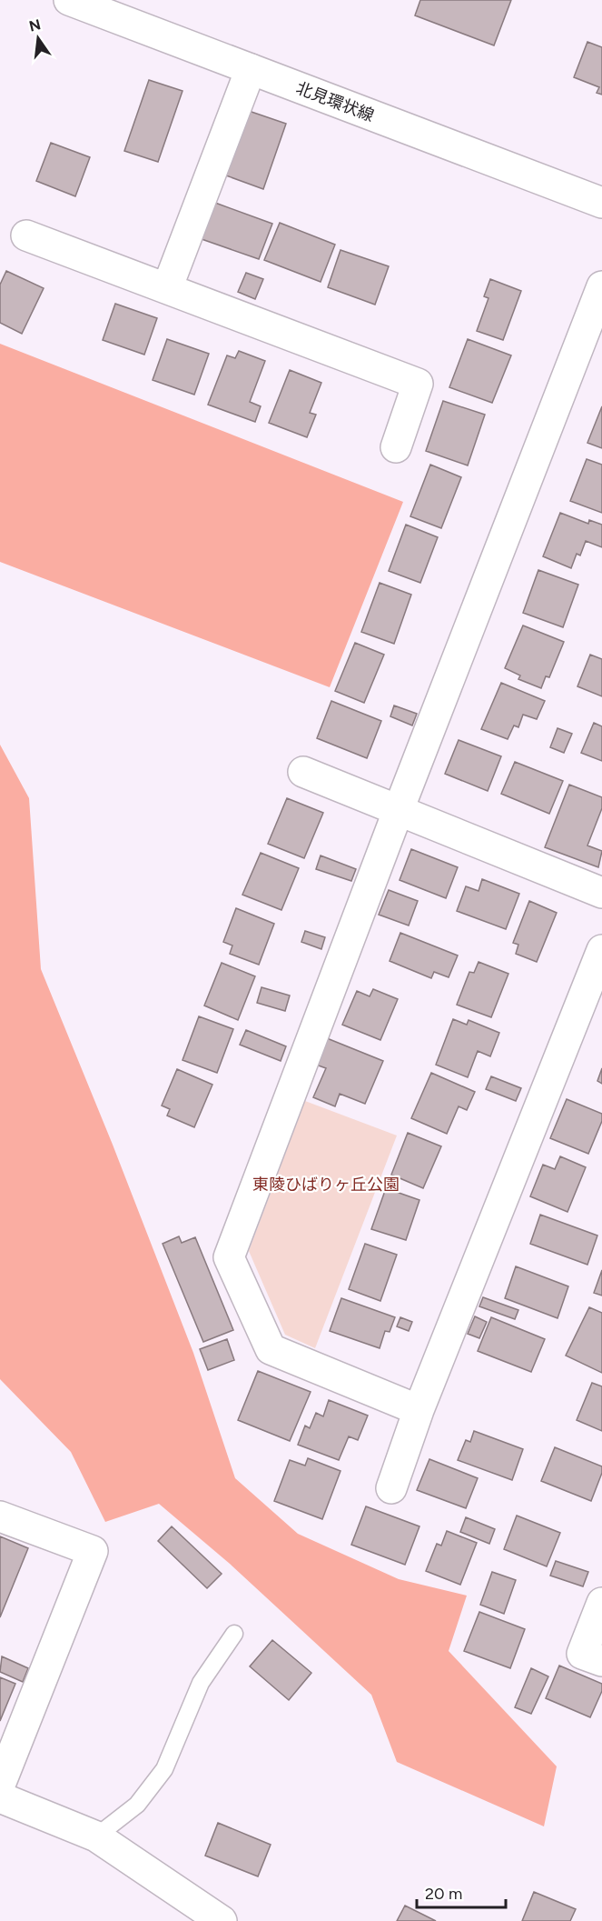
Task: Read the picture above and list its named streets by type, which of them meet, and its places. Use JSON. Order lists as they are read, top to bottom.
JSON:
{
  "streets": {
    "street": ["北見環状線"]
  },
  "parks": ["東陵ひばりヶ丘公園"],
  "scale_bar": "20 m",
  "north": "top"
}
